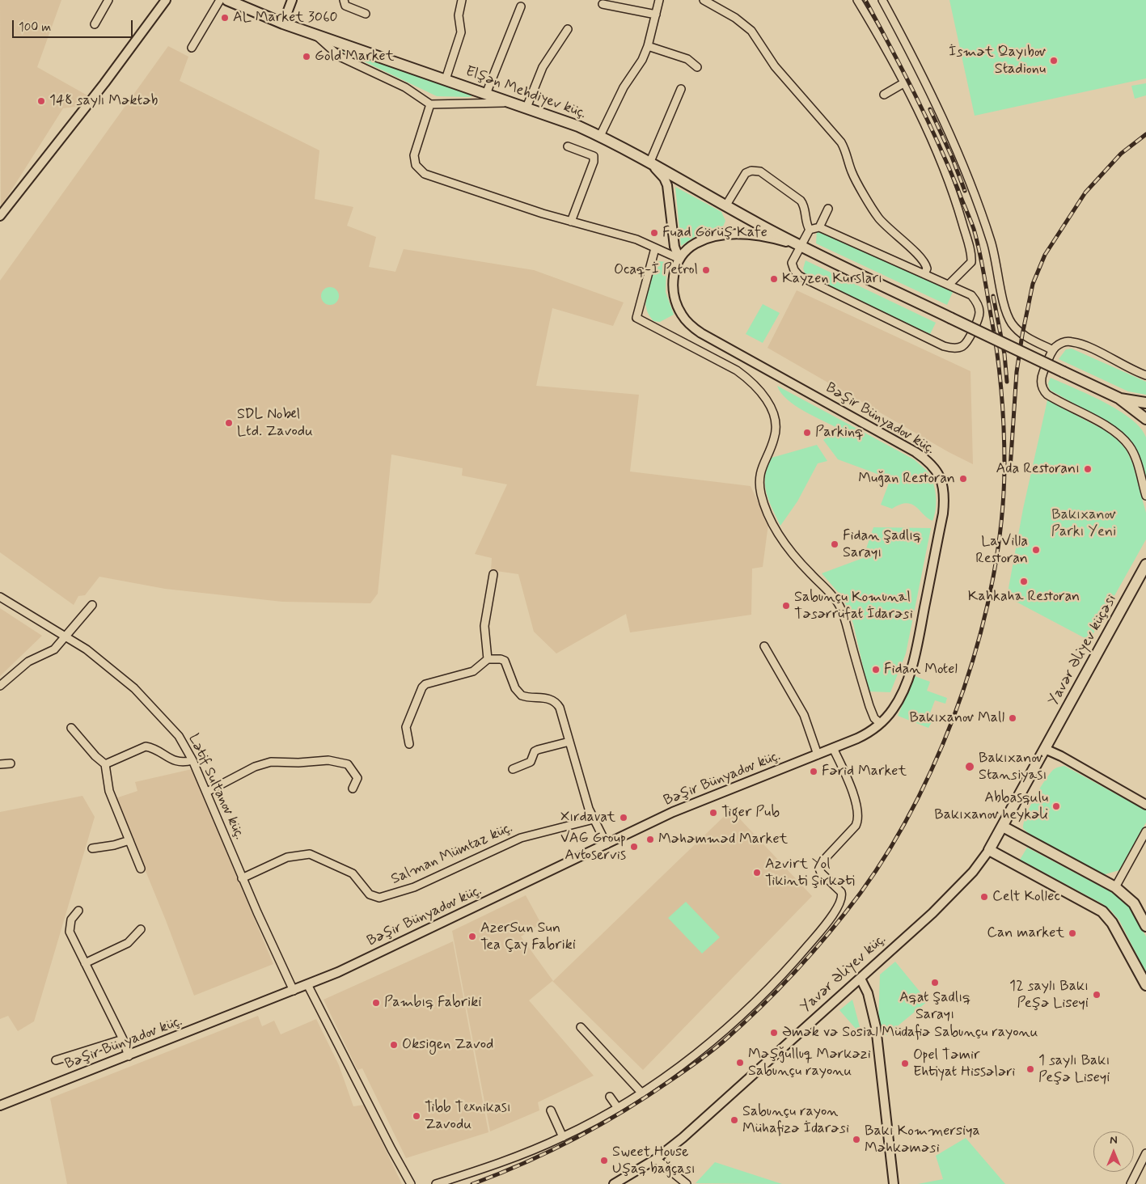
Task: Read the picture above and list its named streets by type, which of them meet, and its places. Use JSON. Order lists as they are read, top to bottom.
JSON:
{
  "streets": {
    "main road": ["Elşən Mehdiyev küç.", "Yavər Əliyev küçəsi"],
    "street": [
      "Bəşir Bünyadov küç.",
      "Lətif Sultanov küç.",
      "Salman Mümtaz küç.",
      "Yavər Əliyev küç."
    ]
  },
  "crossings": [
    ["Bəşir Bünyadov küç.", "Lətif Sultanov küç."],
    ["Lətif Sultanov küç.", "Salman Mümtaz küç."]
  ],
  "parks": ["Bakıxanov Parkı Yeni"],
  "places": [
    "AL Market 3060",
    "Gold Market",
    "İsmət Qayıbov Stadionu",
    "148 saylı Məktəb",
    "Fuad Görüş Kafe",
    "Ocaq-İ Petrol",
    "Kayzen Kursları",
    "SDL Nobel Ltd. Zavodu",
    "Parkinq",
    "Ada Restoranı",
    "Muğan Restoran",
    "Fidan Şadlıq Sarayı",
    "La Villa Restoran",
    "Kahkaha Restoran",
    "Sabunçu Komunal Təsərrüfat İdarəsi",
    "Fidan Motel",
    "Bakıxanov Mall",
    "Bakıxanov Stansiyası",
    "Fərid Market",
    "Abbasqulu Bakıxanov heykəli",
    "Tiger Pub",
    "Xırdavat",
    "Məhəmməd Market",
    "VAG Group Avtoservis",
    "Azvirt Yol Tikinti Şirkəti",
    "Celt Kollec",
    "Can market",
    "AzerSun Sun Tea Çay Fabriki",
    "Aqat Şadlıq Sarayı",
    "12 saylı Bakı Peşə Liseyi",
    "Pambıq Fabriki",
    "Əmək və Sosial Müdafiə Sabunçu rayonu",
    "Oksigen Zavod",
    "Məşğulluq Mərkəzi Sabunçu rayonu",
    "Opel Təmir Ehtiyat Hissələri",
    "1 saylı Bakı Peşə Liseyi",
    "Tibb Texnikası Zavodu",
    "Sabunçu rayon Mühafizə İdarəsi",
    "Bakı Kommersiya Məhkəməsi",
    "Sweet House Uşaq bağçası"
  ],
  "scale_bar": "100 m",
  "north": "top"
}
